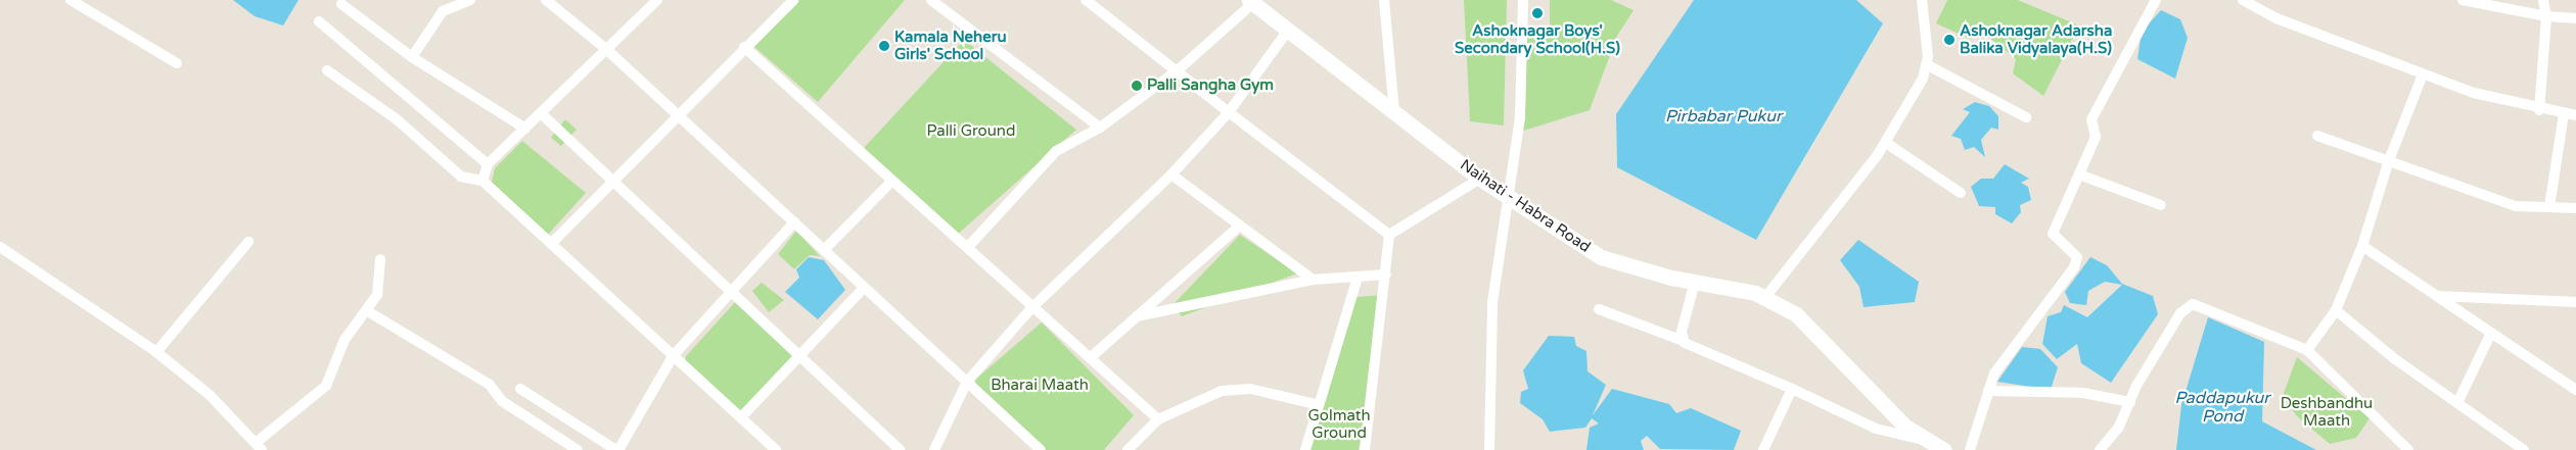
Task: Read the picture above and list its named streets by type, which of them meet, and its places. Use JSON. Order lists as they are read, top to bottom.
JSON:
{
  "streets": {
    "main road": ["Naihati - Habra Road"]
  },
  "water": ["Pirbabar Pukur", "Paddapukur Pond"],
  "parks": [
    "Palli Ground",
    "Bharai Maath",
    "Deshbandhu Maath",
    "Golmath Ground"
  ],
  "places": [
    "Ashoknagar Boys' Secondary School(H.S)",
    "Ashoknagar Adarsha Balika Vidyalaya(H.S)",
    "Kamala Neheru Girls' School",
    "Palli Sangha Gym"
  ]
}
